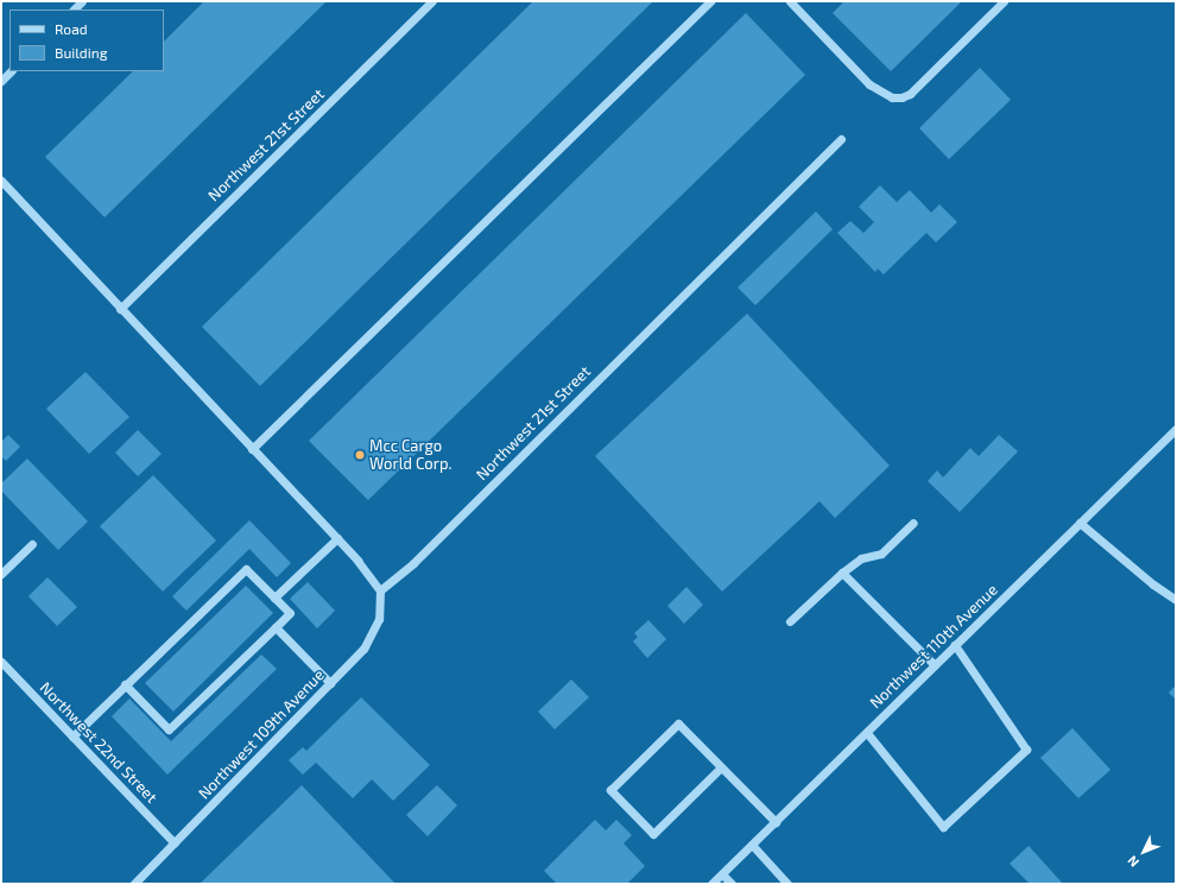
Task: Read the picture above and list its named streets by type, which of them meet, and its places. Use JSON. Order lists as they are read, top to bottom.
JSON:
{
  "streets": {
    "street": [
      "Northwest 21st Street",
      "Northwest 110th Avenue",
      "Northwest 109th Avenue",
      "Northwest 22nd Street"
    ]
  },
  "crossings": [
    ["Northwest 21st Street", "Northwest 109th Avenue"],
    ["Northwest 109th Avenue", "Northwest 22nd Street"]
  ],
  "places": ["Mcc Cargo World Corp."],
  "legend": ["Road", "Building"],
  "north": "bottom left"
}
